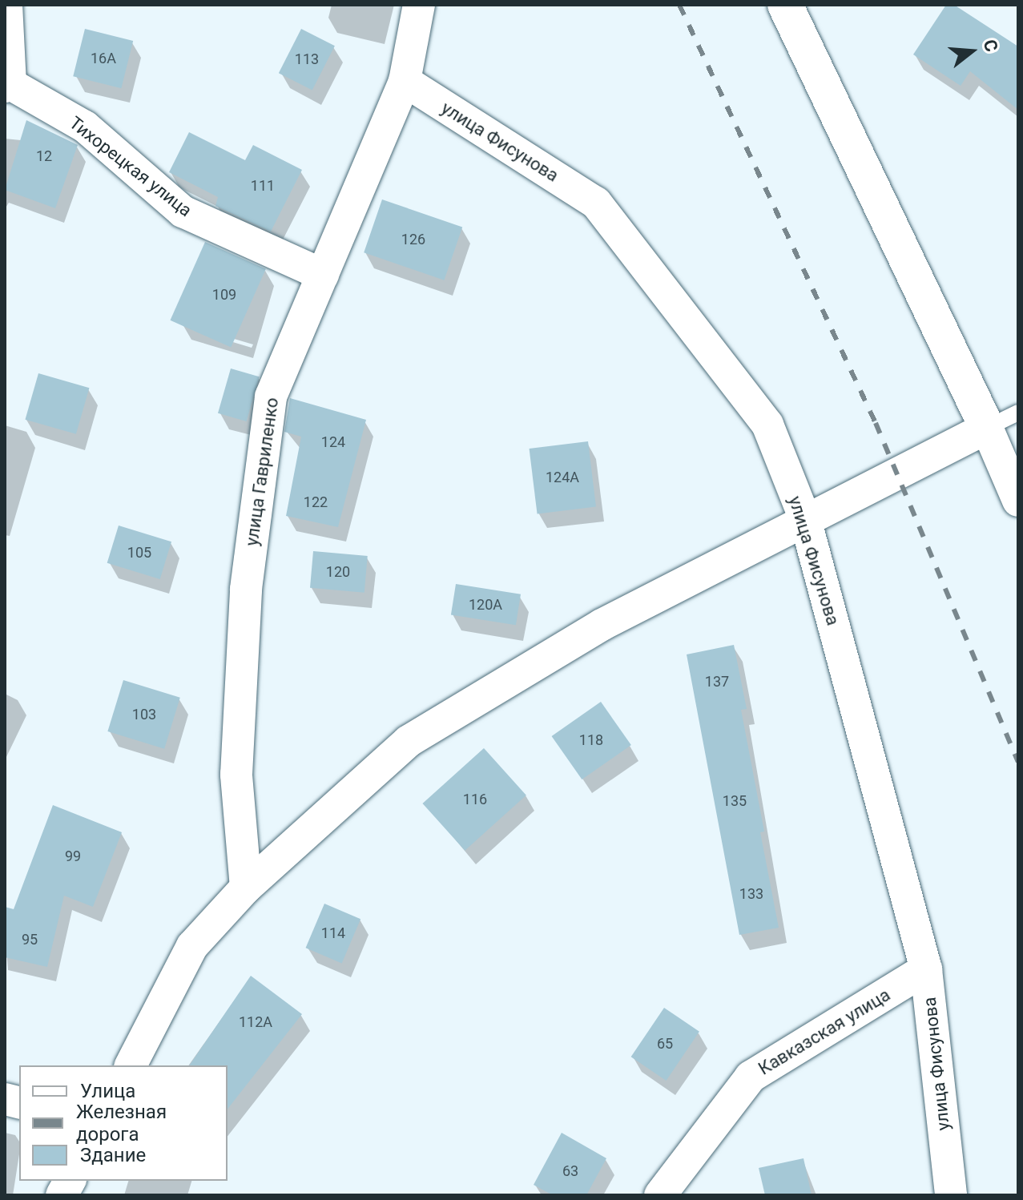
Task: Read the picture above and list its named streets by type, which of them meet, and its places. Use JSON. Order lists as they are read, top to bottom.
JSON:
{
  "streets": {
    "street": [
      "улица Фисунова",
      "Тихорецкая улица",
      "улица Гавриленко",
      "Кавказская улица"
    ]
  },
  "crossings": [
    ["улица Фисунова", "улица Гавриленко"],
    ["улица Фисунова", "Кавказская улица"],
    ["Тихорецкая улица", "улица Гавриленко"]
  ],
  "house_numbers": [
    "16А",
    "113",
    "12",
    "111",
    "126",
    "109",
    "124",
    "124А",
    "122",
    "105",
    "120",
    "120А",
    "137",
    "103",
    "118",
    "116",
    "135",
    "99",
    "133",
    "114",
    "95",
    "112А",
    "65",
    "63"
  ],
  "legend": ["Улица", "Железная дорога", "Здание"],
  "north": "right"
}
